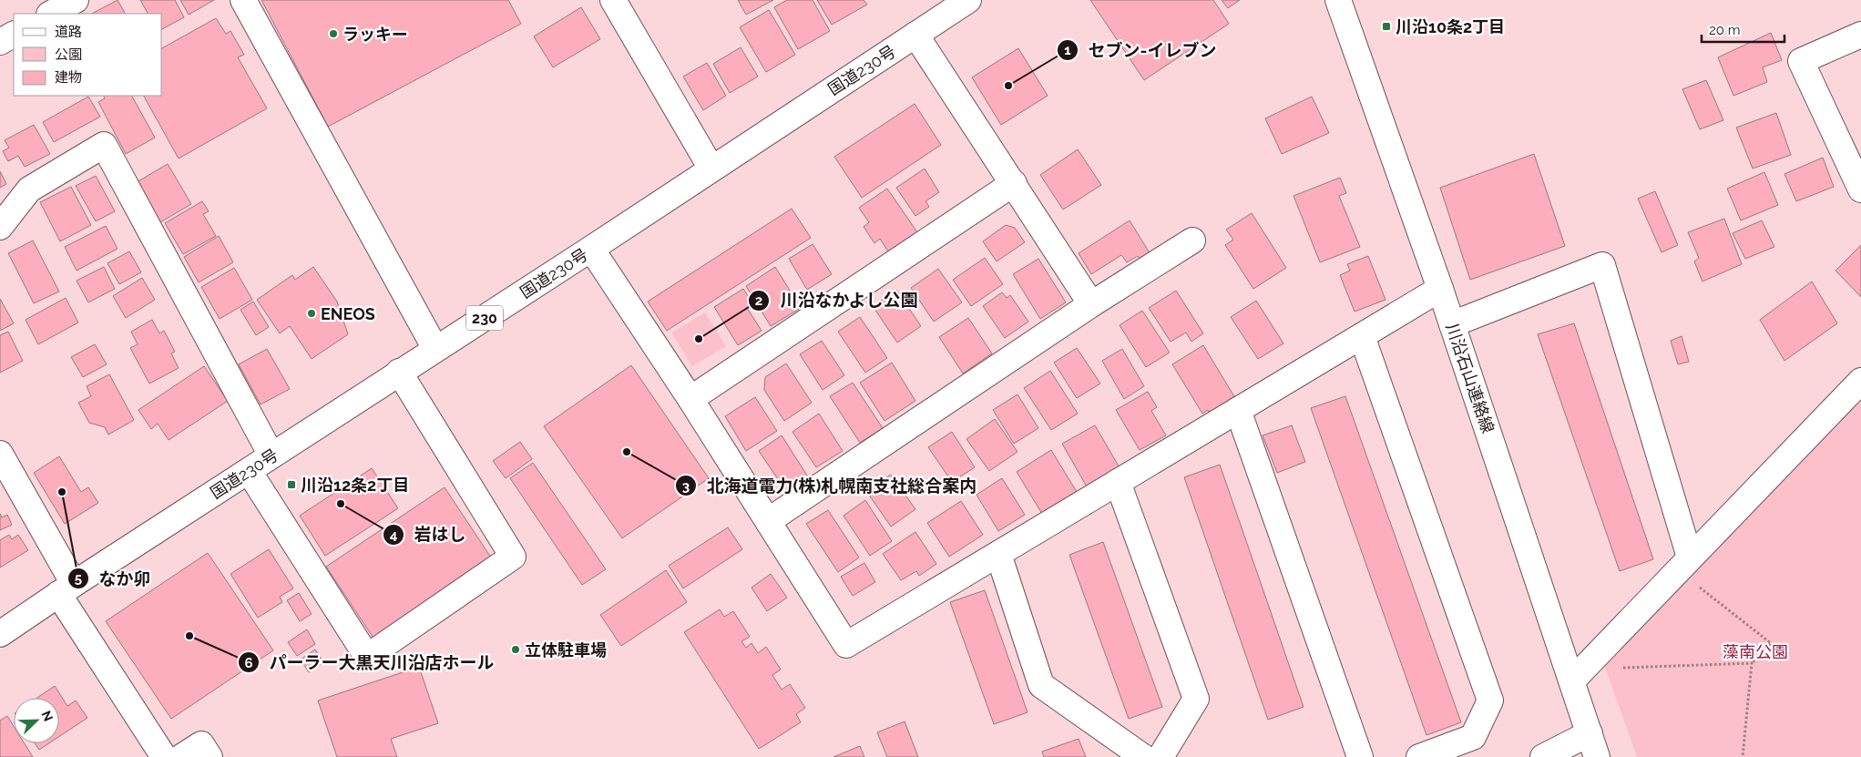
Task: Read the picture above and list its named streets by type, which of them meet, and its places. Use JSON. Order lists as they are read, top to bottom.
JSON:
{
  "streets": {
    "main road": ["国道230号", "230", "川沿石山連絡線"]
  },
  "parks": ["藻南公園"],
  "places": {
    "transit": ["川沿10条2丁目", "川沿12条2丁目"],
    "other": [
      "ラッキー",
      "セブン-イレブン",
      "ENEOS",
      "川沿なかよし公園",
      "北海道電力(株)札幌南支社総合案内",
      "なか卯",
      "岩はし",
      "パーラー大黒天川沿店ホール",
      "立体駐車場"
    ]
  },
  "legend": ["道路", "公園", "建物"],
  "scale_bar": "20 m",
  "north": "top right"
}
